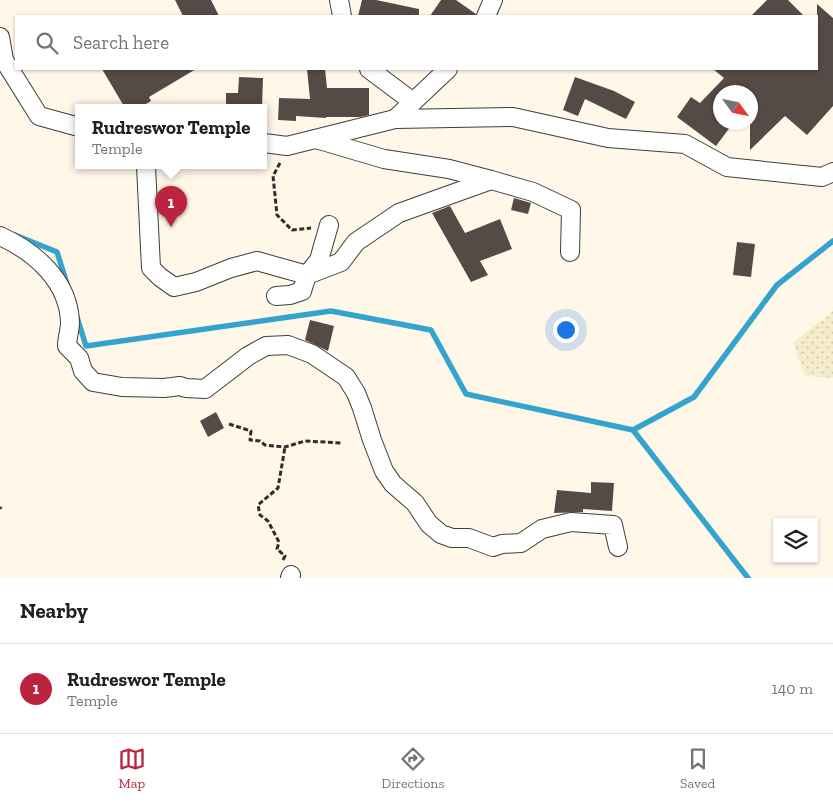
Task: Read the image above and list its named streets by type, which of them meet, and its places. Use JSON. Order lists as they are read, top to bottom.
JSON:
{
  "north": "bottom right",
  "page": {
    "search": "Search here",
    "popup": ["Rudreswor Temple", "Temple"],
    "pins": "1",
    "heading": "Nearby",
    "list": [
      {
        "mark": "1",
        "name": "Rudreswor Temple",
        "note": "Temple",
        "value": "140 m"
      }
    ],
    "nav": ["Map", "Directions", "Saved"]
  }
}
